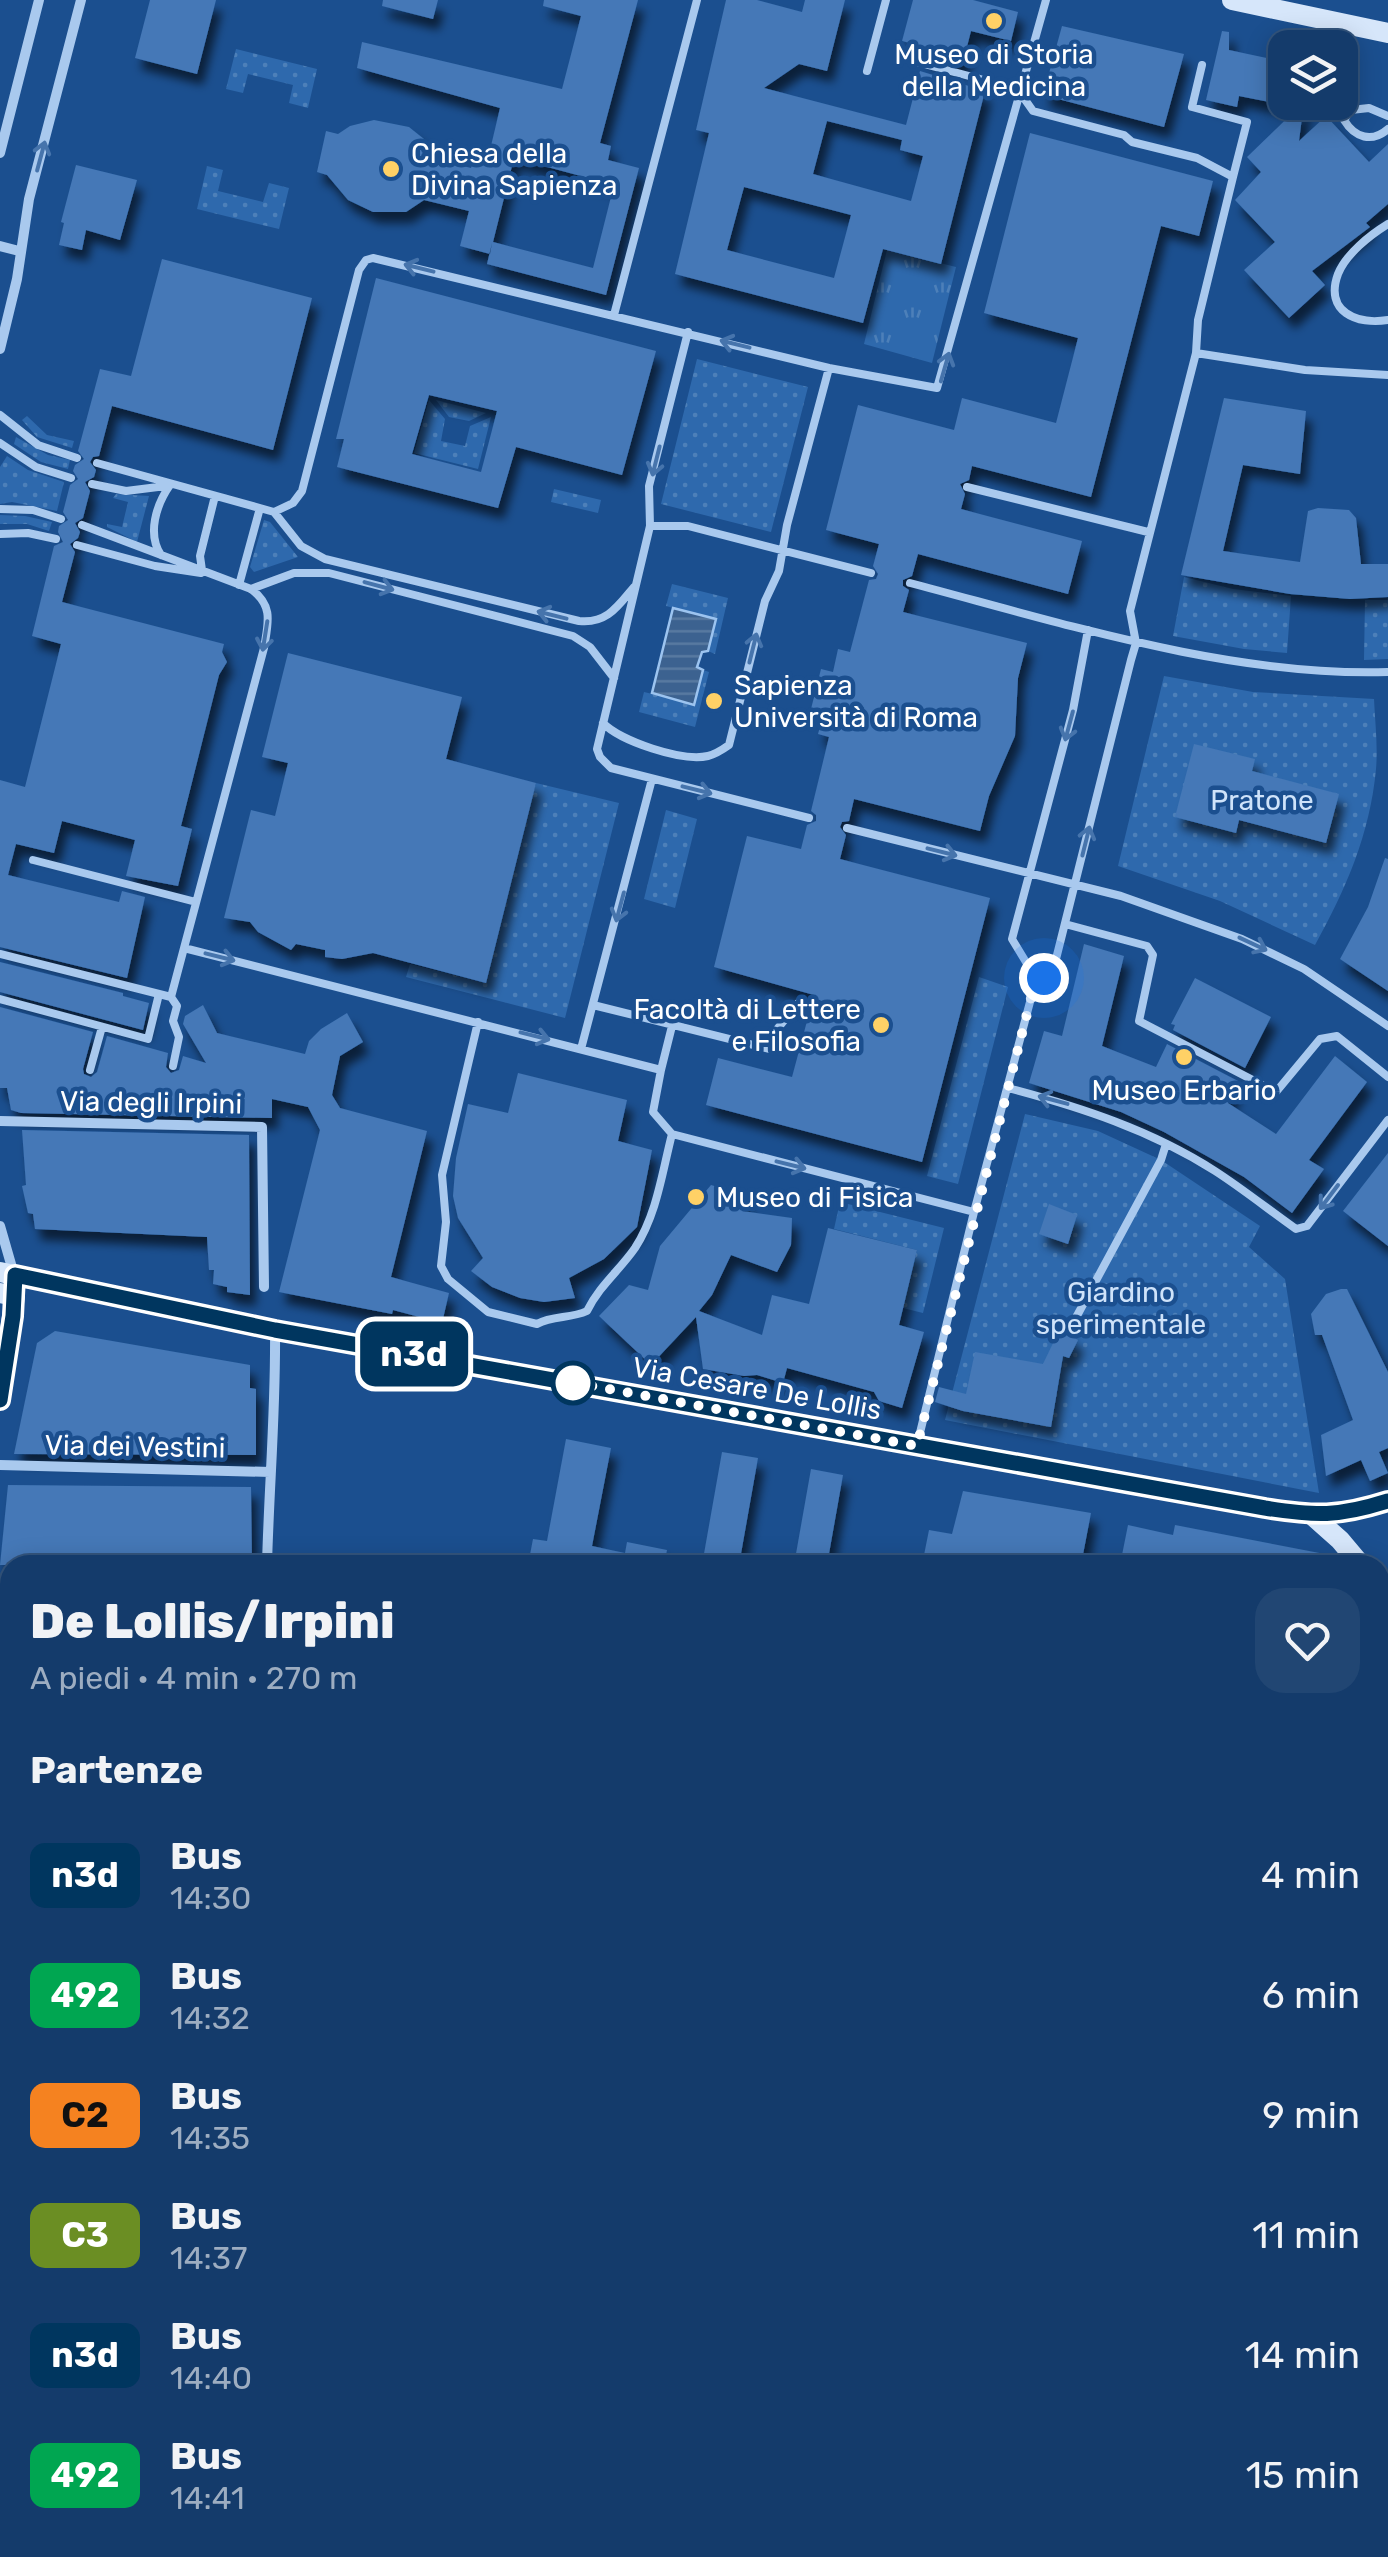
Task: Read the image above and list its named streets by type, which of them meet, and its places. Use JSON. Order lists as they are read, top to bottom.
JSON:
{
  "streets": {
    "main road": ["Via Cesare De Lollis"],
    "street": ["Via degli Irpini", "Via dei Vestini"]
  },
  "parks": ["Pratone", "Giardino sperimentale"],
  "places": [
    "Museo di Storia della Medicina",
    "Chiesa della Divina Sapienza",
    "Sapienza Università di Roma",
    "Facoltà di Lettere e Filosofia",
    "Museo Erbario",
    "Museo di Fisica"
  ],
  "lines": ["bus line n3d"],
  "page": {
    "on_map": "n3d",
    "heading": [
      ["De Lollis/Irpini", "A piedi · 4 min · 270 m"],
      "Partenze"
    ],
    "list": [
      {
        "mark": "n3d",
        "name": "Bus",
        "note": "14:30",
        "value": "4 min"
      },
      {
        "mark": "492",
        "name": "Bus",
        "note": "14:32",
        "value": "6 min"
      },
      {
        "mark": "C2",
        "name": "Bus",
        "note": "14:35",
        "value": "9 min"
      },
      {
        "mark": "C3",
        "name": "Bus",
        "note": "14:37",
        "value": "11 min"
      },
      {
        "mark": "n3d",
        "name": "Bus",
        "note": "14:40",
        "value": "14 min"
      },
      {
        "mark": "492",
        "name": "Bus",
        "note": "14:41",
        "value": "15 min"
      }
    ]
  }
}
